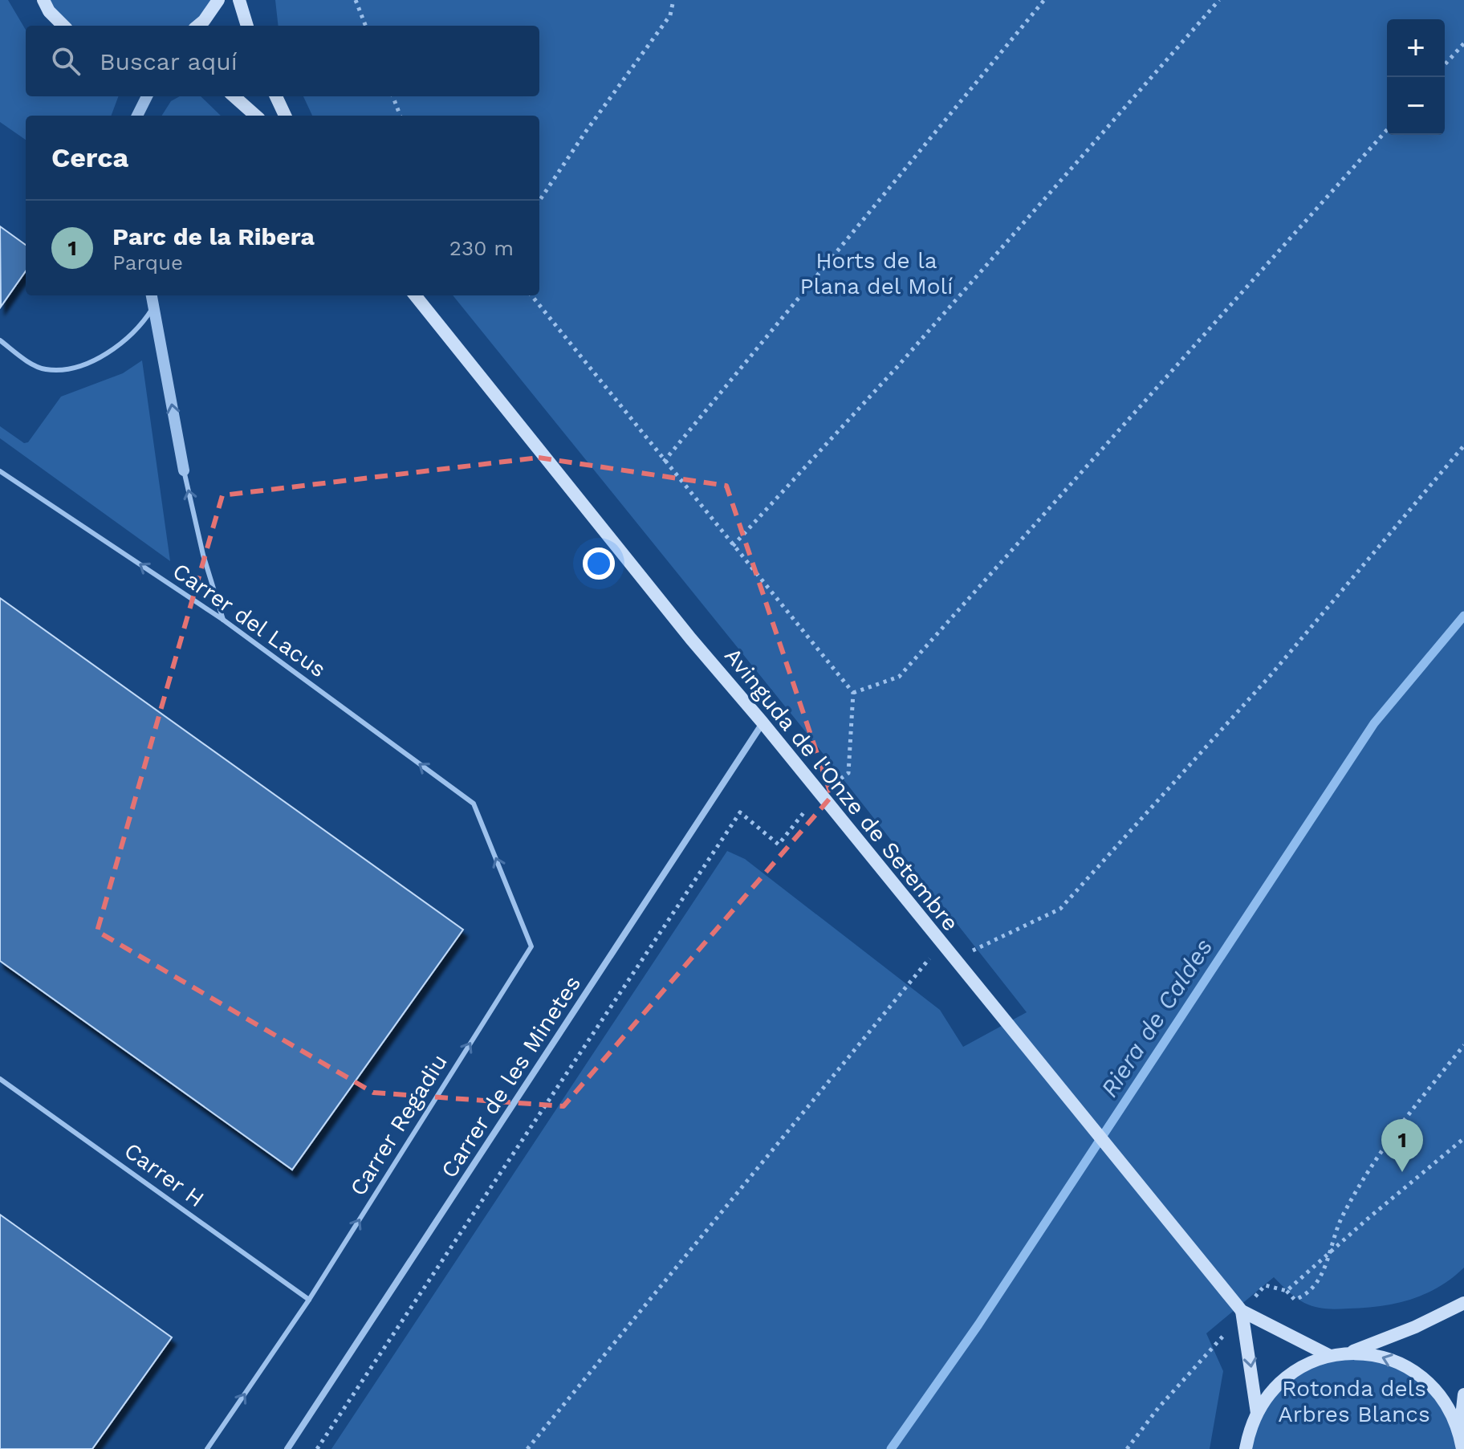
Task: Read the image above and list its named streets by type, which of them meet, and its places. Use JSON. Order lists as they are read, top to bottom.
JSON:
{
  "streets": {
    "main road": ["Avinguda de l'Onze de Setembre"],
    "street": ["Carrer de les Minetes"],
    "lane": ["Carrer del Lacus", "Carrer Regadiu", "Carrer H"]
  },
  "crossings": [
    ["Carrer del Lacus", "Carrer Regadiu"],
    ["Avinguda de l'Onze de Setembre", "Carrer de les Minetes"],
    ["Carrer Regadiu", "Carrer H"]
  ],
  "one_way": ["Carrer del Lacus", "Carrer Regadiu"],
  "water": ["Riera de Caldes"],
  "parks": ["Horts de la Plana del Molí", "Rotonda dels Arbres Blancs"],
  "page": {
    "map_buttons": ["+", "−"],
    "search": "Buscar aquí",
    "heading": "Cerca",
    "list": [
      {
        "mark": "1",
        "name": "Parc de la Ribera",
        "note": "Parque",
        "value": "230 m"
      }
    ],
    "pins": "1"
  }
}
